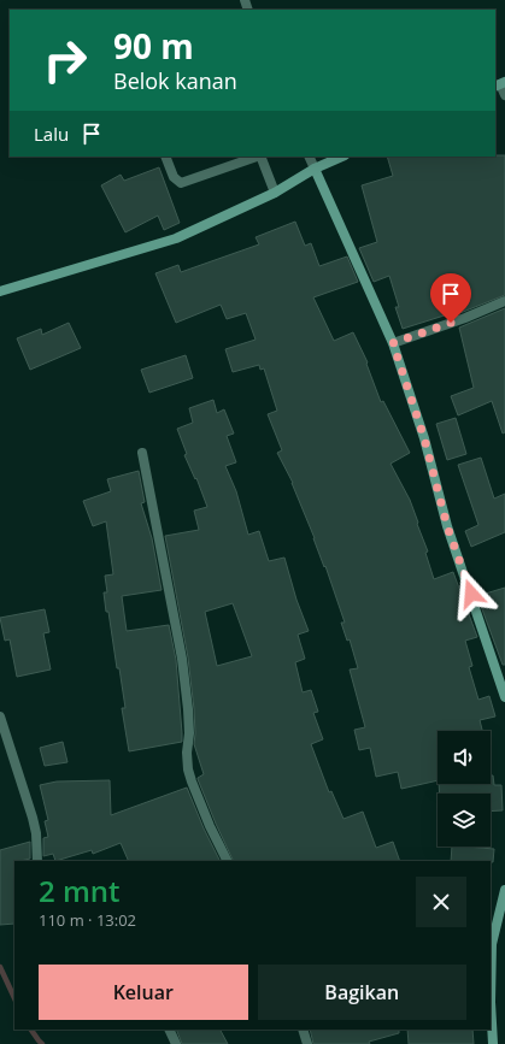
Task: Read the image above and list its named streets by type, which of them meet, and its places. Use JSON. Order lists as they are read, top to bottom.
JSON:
{
  "page": {
    "turn": ["90 m", "Belok kanan"],
    "then": "Lalu",
    "heading": ["2 mnt", "110 m · 13:02"],
    "buttons": ["Keluar", "Bagikan"]
  }
}
